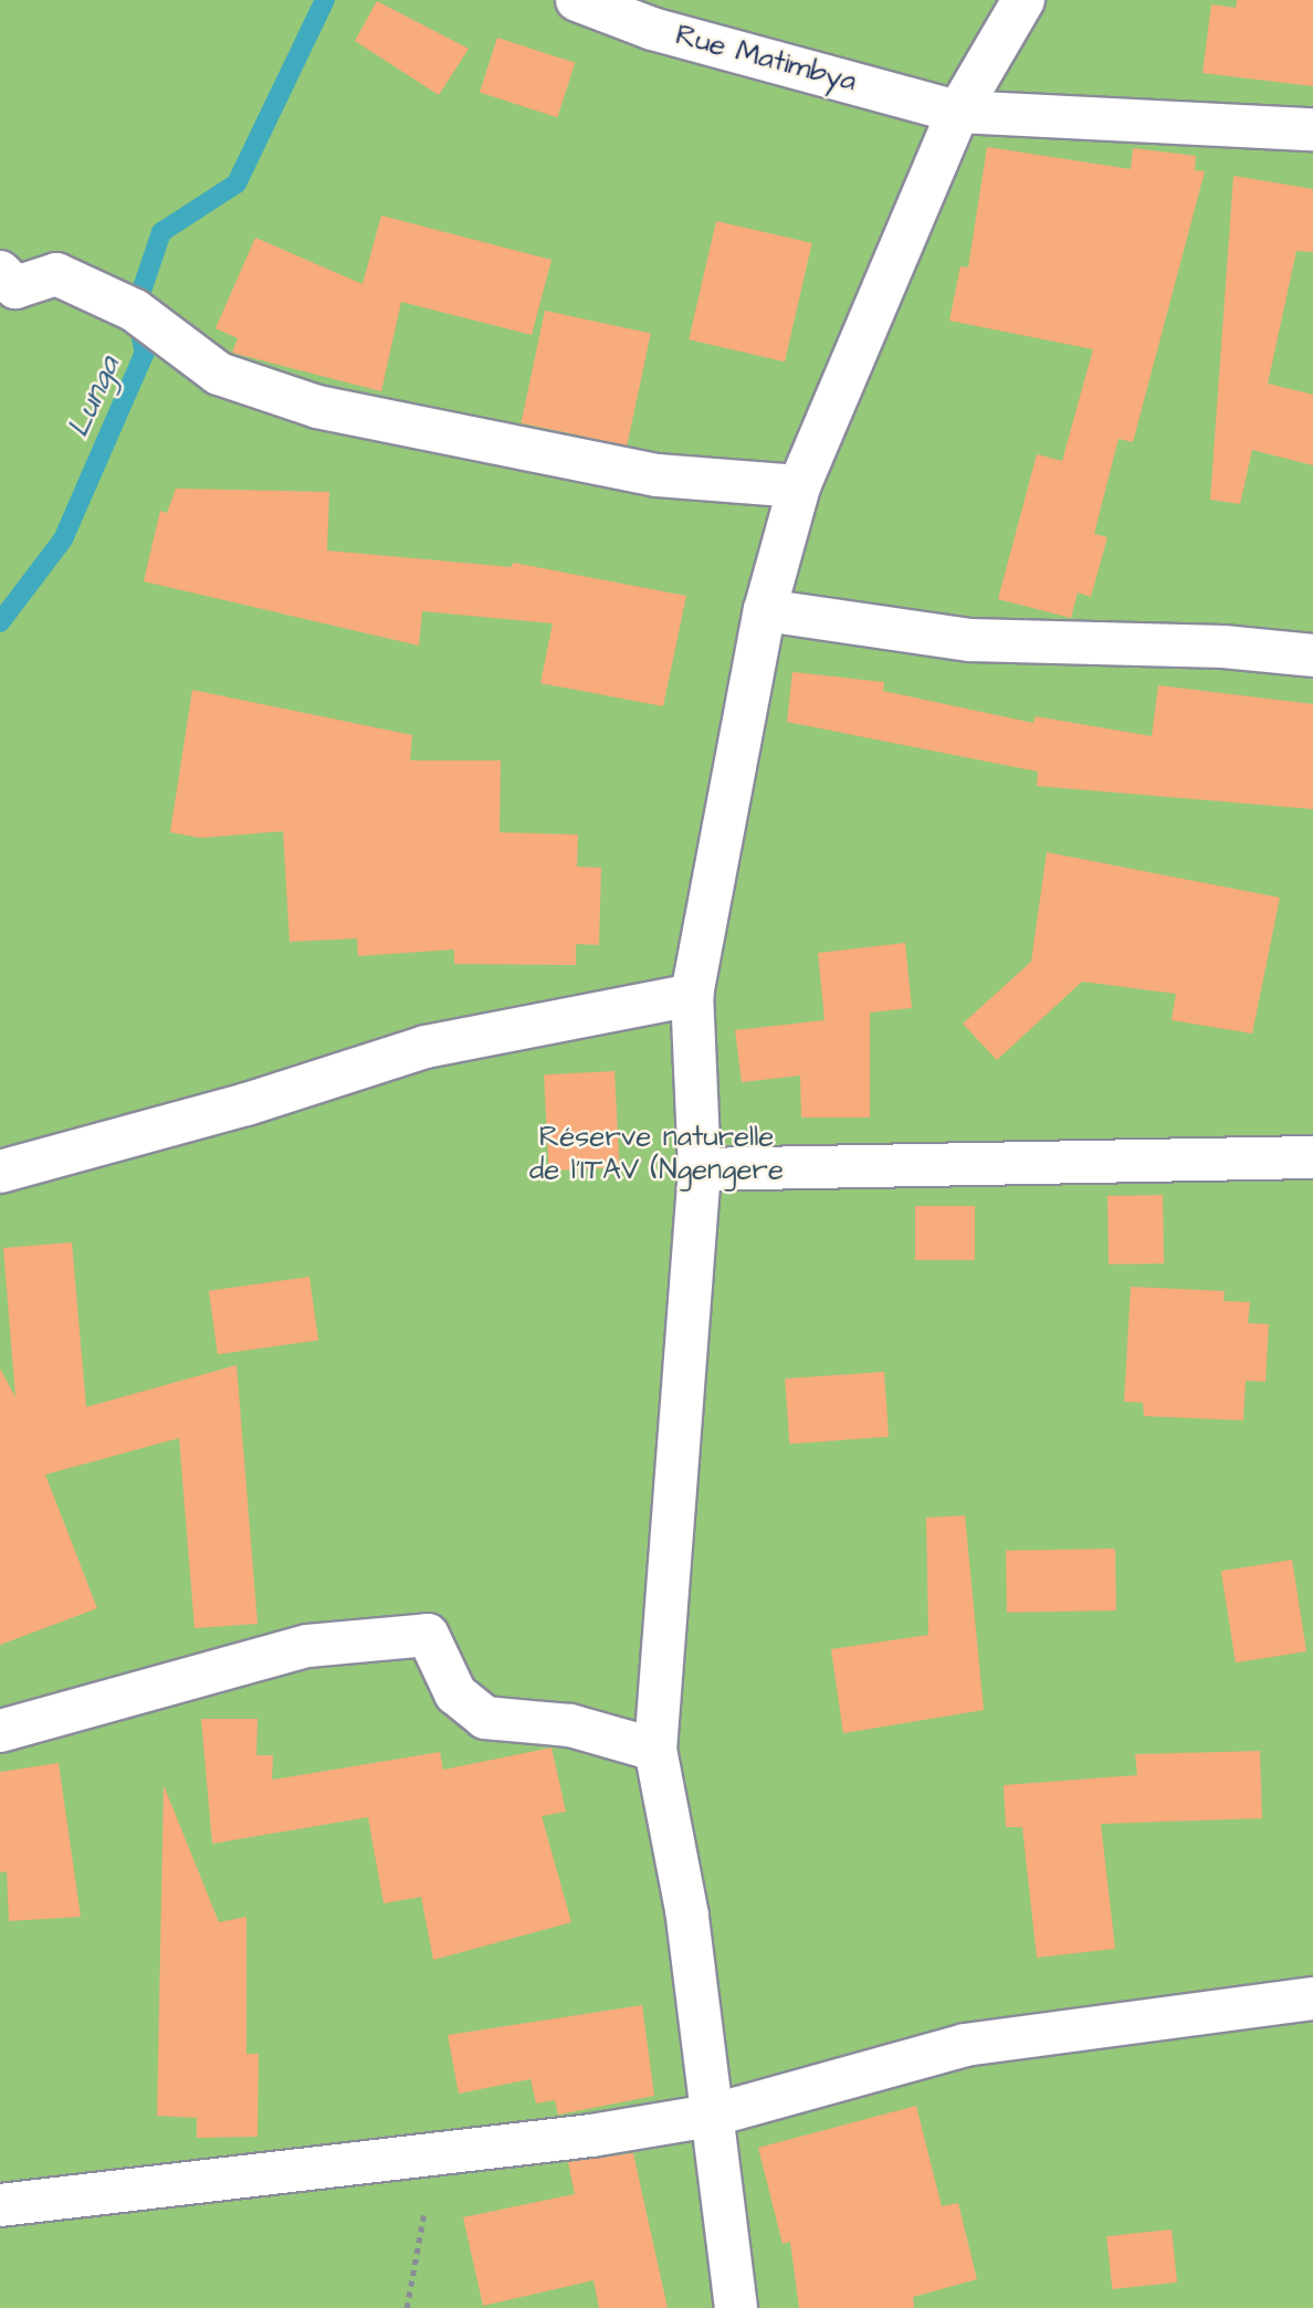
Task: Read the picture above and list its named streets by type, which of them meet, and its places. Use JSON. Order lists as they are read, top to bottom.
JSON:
{
  "streets": {
    "street": ["Rue Matimbya"]
  },
  "water": ["Lunga"],
  "parks": ["Réserve naturelle de l'ITAV (Ngengere"]
}
